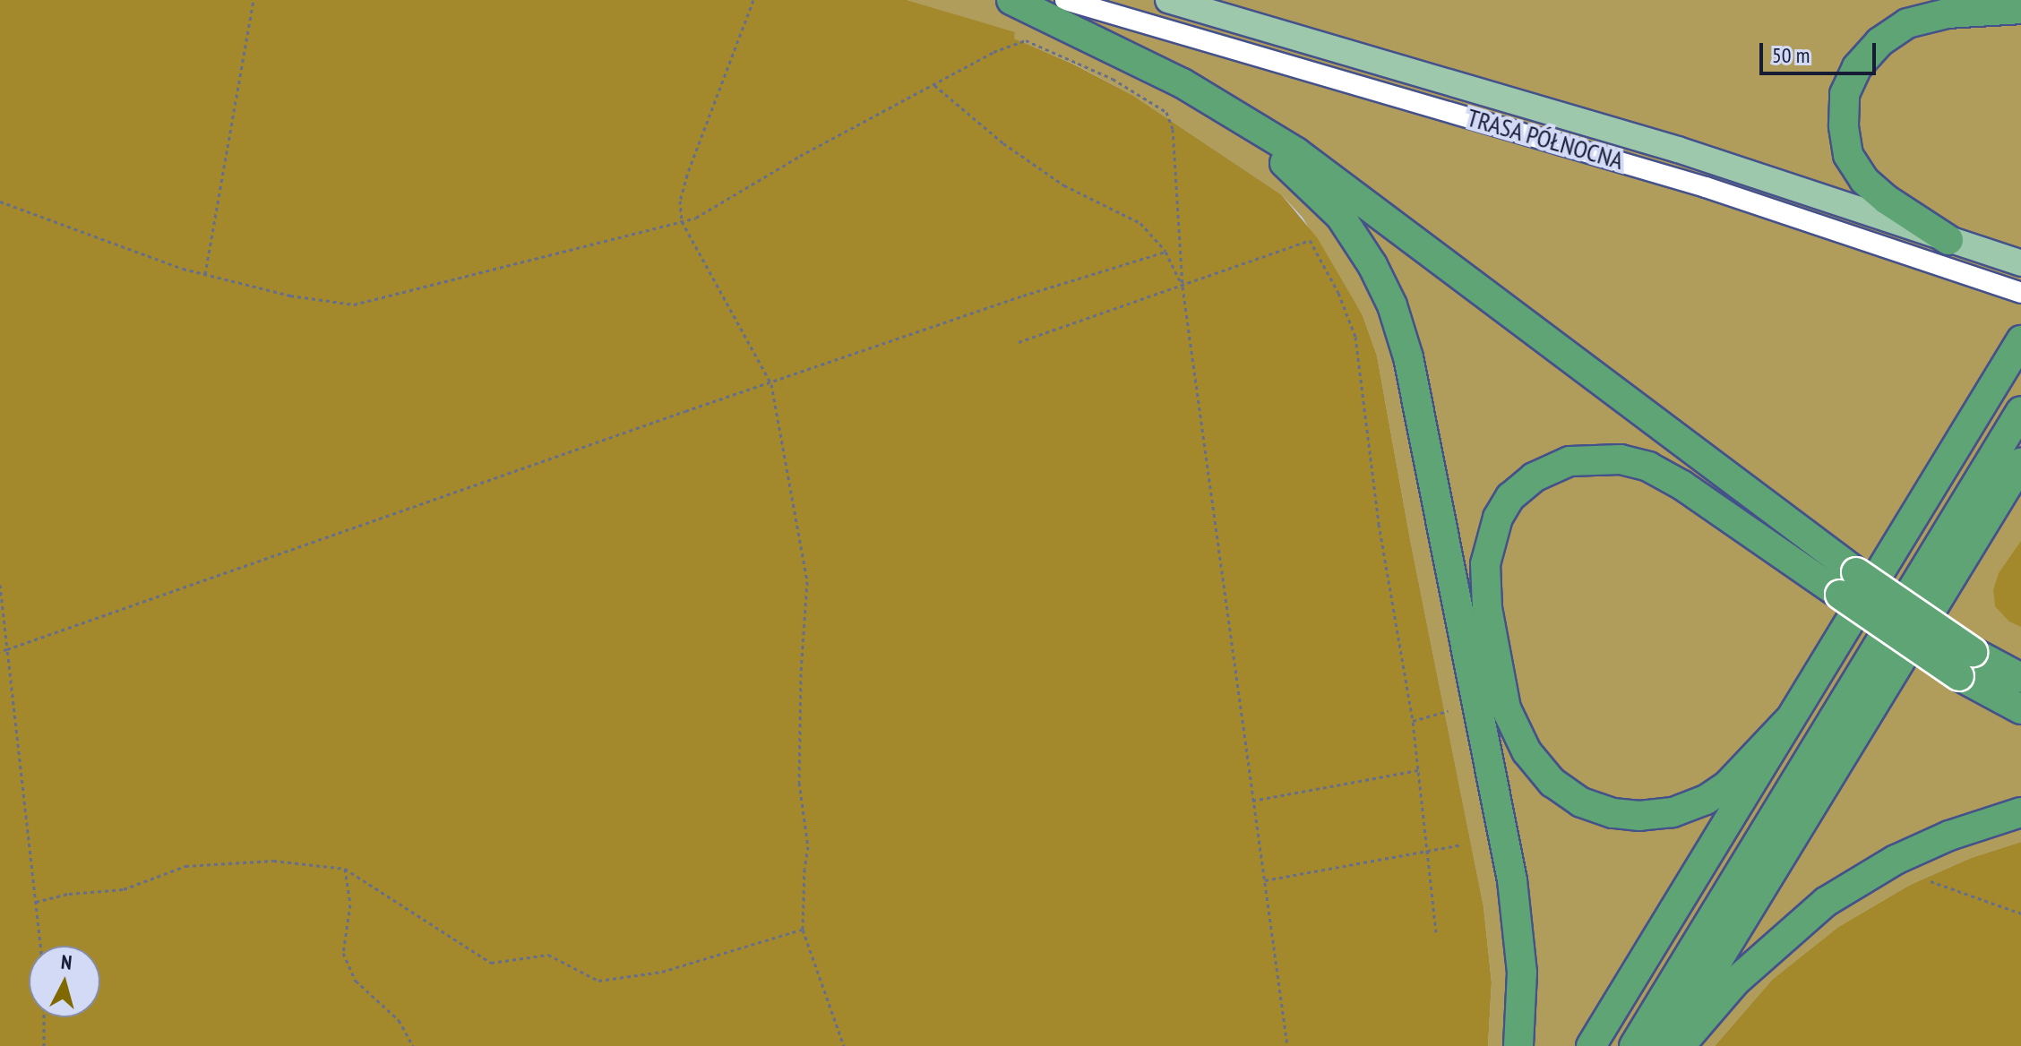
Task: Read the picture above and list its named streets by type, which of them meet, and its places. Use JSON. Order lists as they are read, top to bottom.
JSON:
{
  "streets": {
    "main road": ["TRASA PÓŁNOCNA"]
  },
  "scale_bar": "50 m",
  "north": "top"
}
